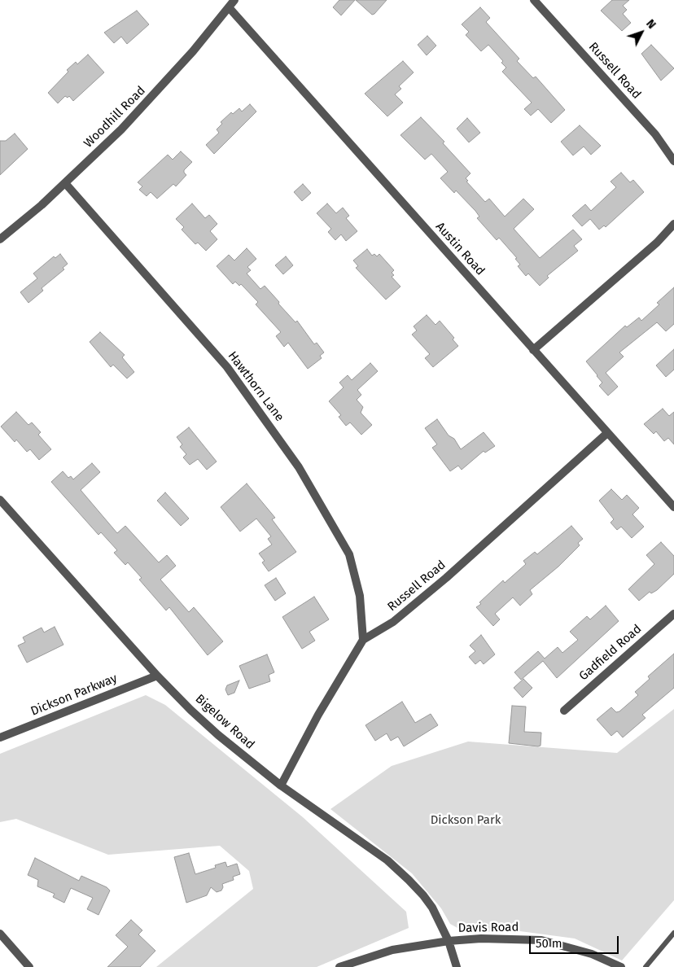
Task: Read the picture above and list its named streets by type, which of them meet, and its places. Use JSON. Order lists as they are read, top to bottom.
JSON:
{
  "streets": {
    "street": [
      "Russell Road",
      "Woodhill Road",
      "Austin Road",
      "Hawthorn Lane",
      "Gadfield Road",
      "Dickson Parkway",
      "Bigelow Road",
      "Davis Road"
    ]
  },
  "crossings": [
    ["Russell Road", "Austin Road"],
    ["Russell Road", "Hawthorn Lane"],
    ["Russell Road", "Bigelow Road"],
    ["Woodhill Road", "Austin Road"],
    ["Woodhill Road", "Hawthorn Lane"],
    ["Dickson Parkway", "Bigelow Road"],
    ["Bigelow Road", "Davis Road"]
  ],
  "parks": ["Dickson Park"],
  "scale_bar": "50 m",
  "north": "top right"
}
